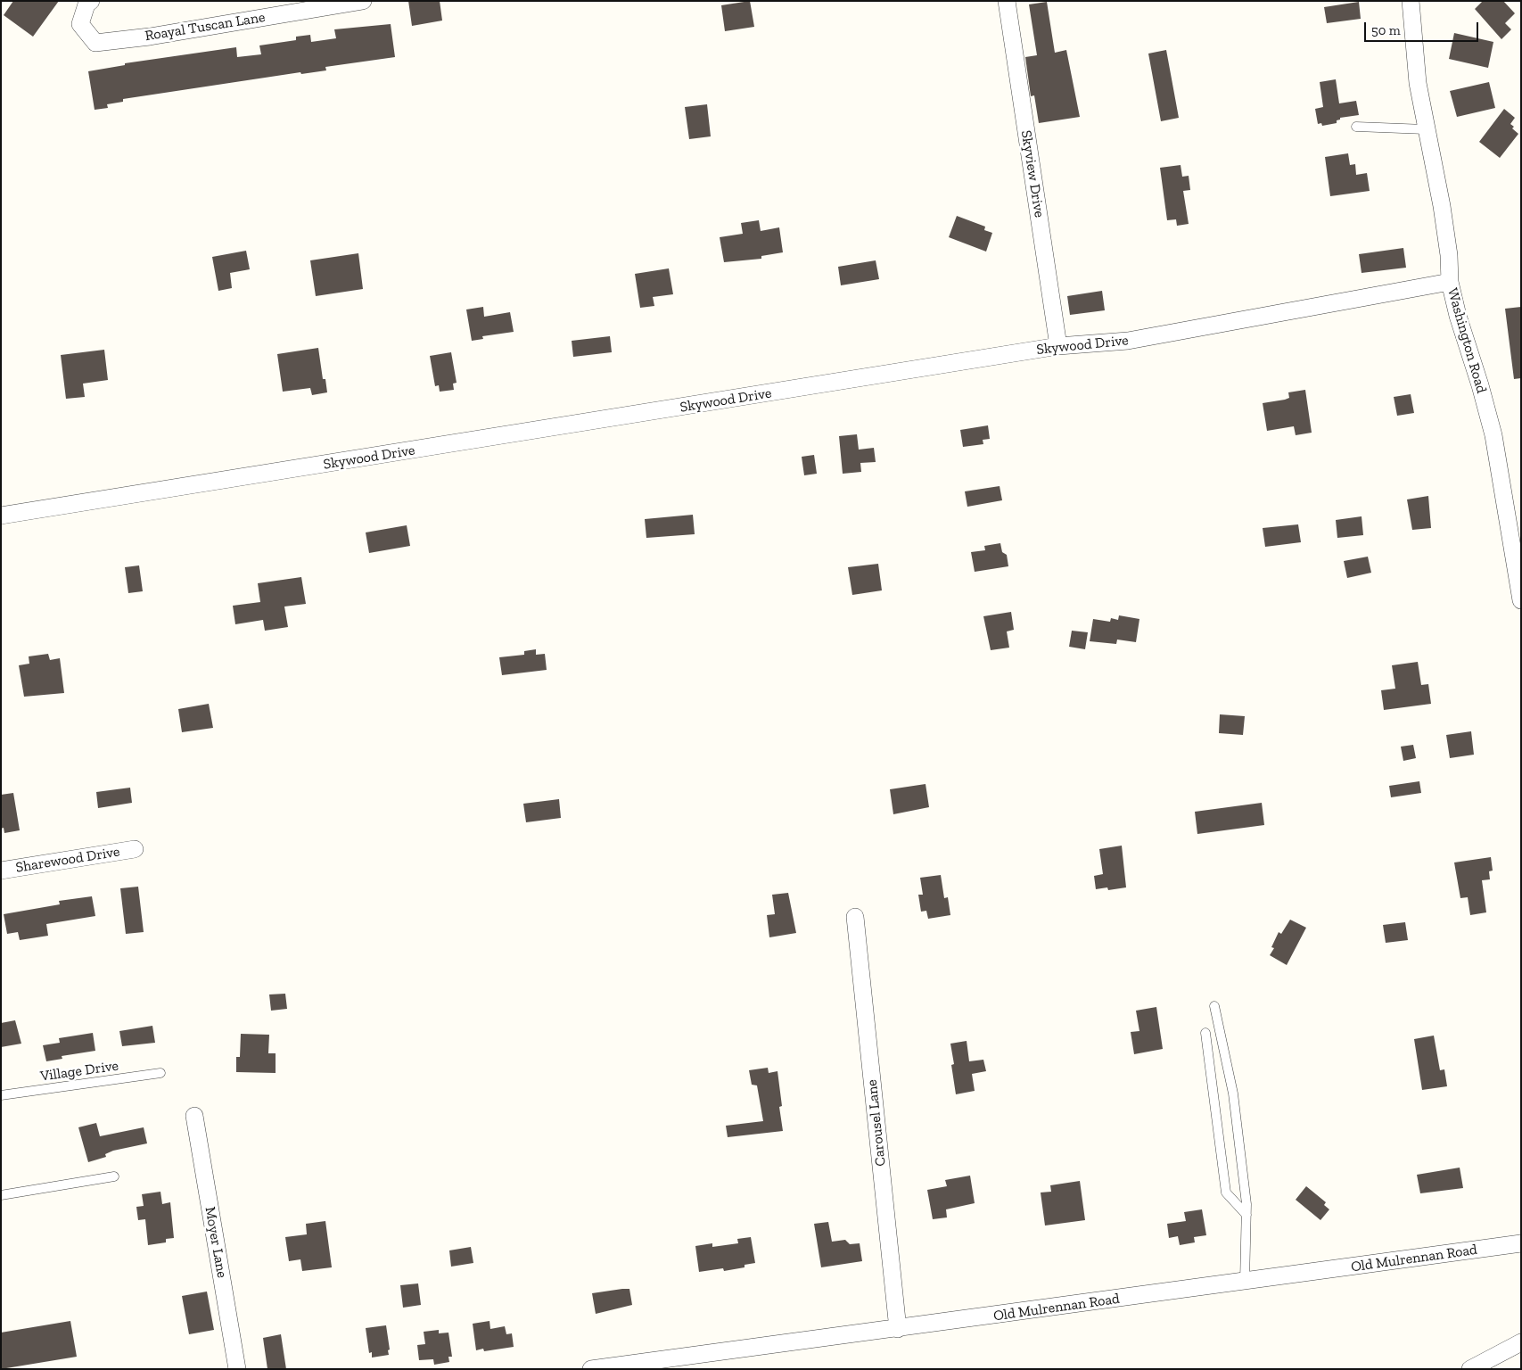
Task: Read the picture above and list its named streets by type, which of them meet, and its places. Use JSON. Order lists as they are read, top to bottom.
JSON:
{
  "streets": {
    "street": [
      "Roayal Tuscan Lane",
      "Skyview Drive",
      "Washington Road",
      "Skywood Drive",
      "Sharewood Drive",
      "Carousel Lane",
      "Moyer Lane",
      "Old Mulrennan Road"
    ],
    "lane": ["Village Drive"]
  },
  "crossings": [
    ["Skyview Drive", "Skywood Drive"],
    ["Washington Road", "Skywood Drive"],
    ["Carousel Lane", "Old Mulrennan Road"]
  ],
  "scale_bar": "50 m"
}
